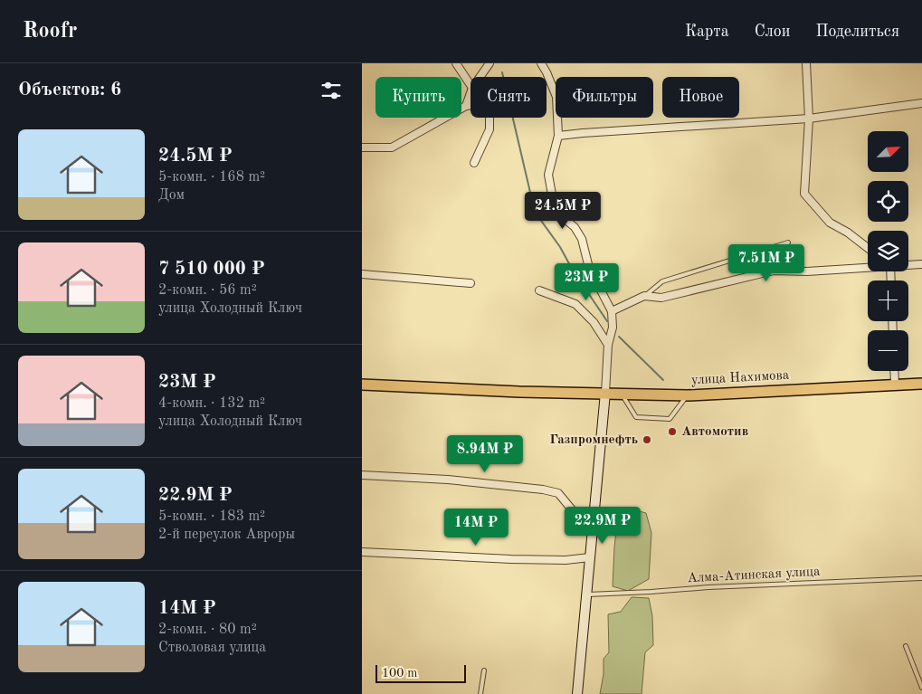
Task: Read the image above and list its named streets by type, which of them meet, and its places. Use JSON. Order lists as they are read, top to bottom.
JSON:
{
  "streets": {
    "main road": ["улица Нахимова"],
    "lane": ["Алма-Атинская улица"]
  },
  "places": ["Автомотив", "Газпромнефть"],
  "scale_bar": "100 m",
  "north": "top right",
  "page": {
    "header": "Roofr",
    "nav": ["Карта", "Слои", "Поделиться"],
    "heading": "Объектов: 6",
    "chip": [
      "Купить",
      "Снять",
      "Фильтры",
      "Новое"
    ],
    "list": [
      {
        "name": "24.5M ₽",
        "note": "5-комн. · 168 m² · Дом"
      },
      {
        "name": "7 510 000 ₽",
        "note": "2-комн. · 56 m² · улица Холодный Ключ"
      },
      {
        "name": "23M ₽",
        "note": "4-комн. · 132 m² · улица Холодный Ключ"
      },
      {
        "name": "22.9M ₽",
        "note": "5-комн. · 183 m² · 2-й переулок Авроры"
      },
      {
        "name": "14M ₽",
        "note": "2-комн. · 80 m² · Стволовая улица"
      }
    ],
    "map_buttons": ["+", "−"],
    "price": [
      "24.5M ₽",
      "7.51M ₽",
      "23M ₽",
      "8.94M ₽",
      "22.9M ₽",
      "14M ₽"
    ],
    "scale": "100 m"
  }
}
